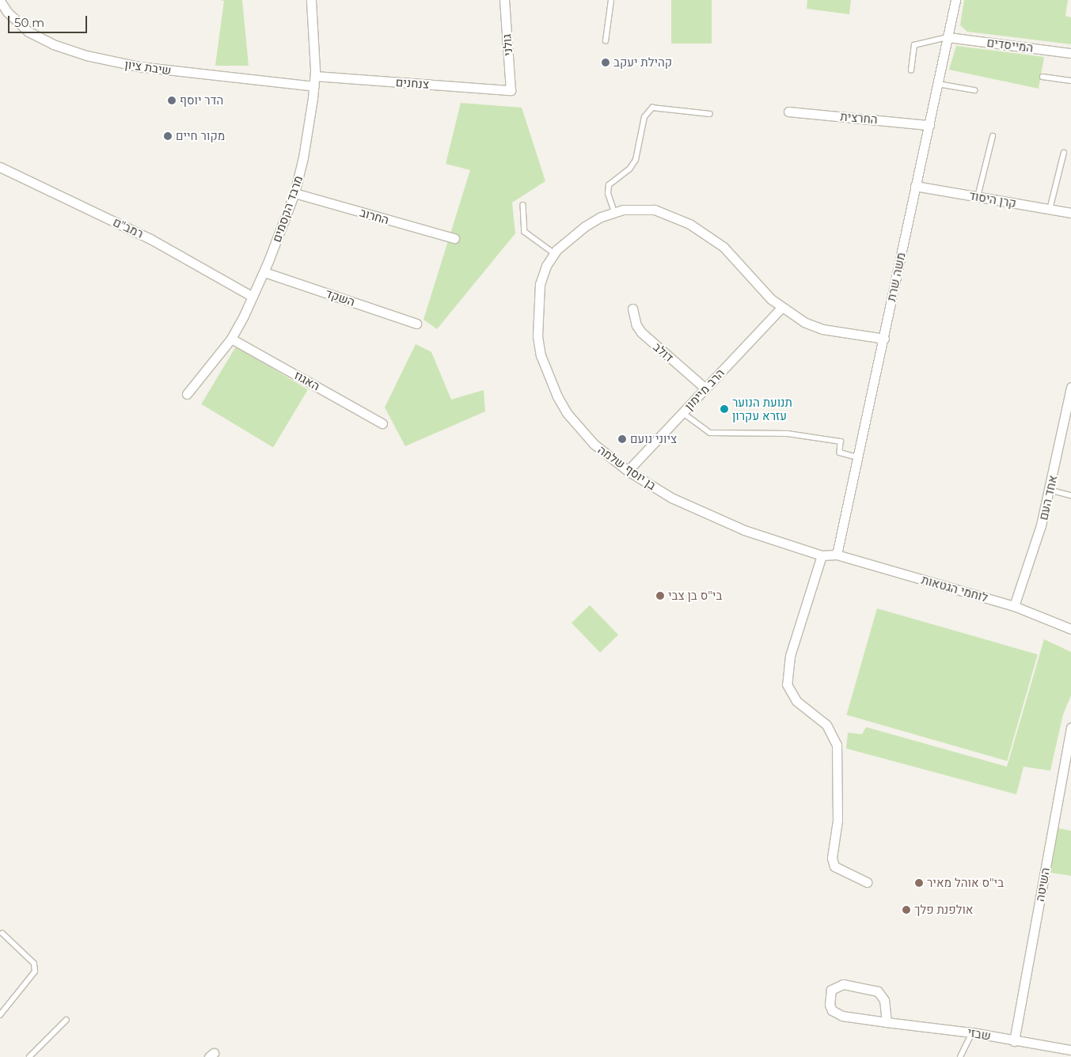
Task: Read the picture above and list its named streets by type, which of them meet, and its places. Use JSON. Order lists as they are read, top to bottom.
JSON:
{
  "streets": {
    "street": [
      "גולני",
      "המייסדים",
      "שיבת ציון",
      "צנחנים",
      "החרצית",
      "קרן היסוד",
      "מרבד הקסמים",
      "החרוב",
      "רמב\"ם",
      "משה שרת",
      "השקד",
      "דולב",
      "האגוז",
      "הרב מיימון",
      "בן יוסף שלמה",
      "אחד העם",
      "לוחמי הגטאות",
      "השיטה",
      "שבזי"
    ]
  },
  "crossings": [
    ["גולני", "צנחנים"],
    ["המייסדים", "משה שרת"],
    ["שיבת ציון", "מרבד הקסמים"],
    ["צנחנים", "מרבד הקסמים"],
    ["החרצית", "משה שרת"],
    ["קרן היסוד", "משה שרת"],
    ["מרבד הקסמים", "החרוב"],
    ["מרבד הקסמים", "רמב\"ם"],
    ["מרבד הקסמים", "השקד"],
    ["מרבד הקסמים", "האגוז"],
    ["משה שרת", "בן יוסף שלמה"],
    ["משה שרת", "לוחמי הגטאות"],
    ["דולב", "הרב מיימון"],
    ["הרב מיימון", "בן יוסף שלמה"],
    ["בן יוסף שלמה", "לוחמי הגטאות"],
    ["אחד העם", "לוחמי הגטאות"],
    ["השיטה", "שבזי"]
  ],
  "places": [
    "קהילת יעקב",
    "הדר יוסף",
    "מקור חיים",
    "תנועת הנוער עזרא עקרון",
    "ציוני נועם",
    "בי\"ס בן צבי",
    "בי\"ס אוהל מאיר",
    "אולפנת פלך"
  ],
  "scale_bar": "50 m"
}
